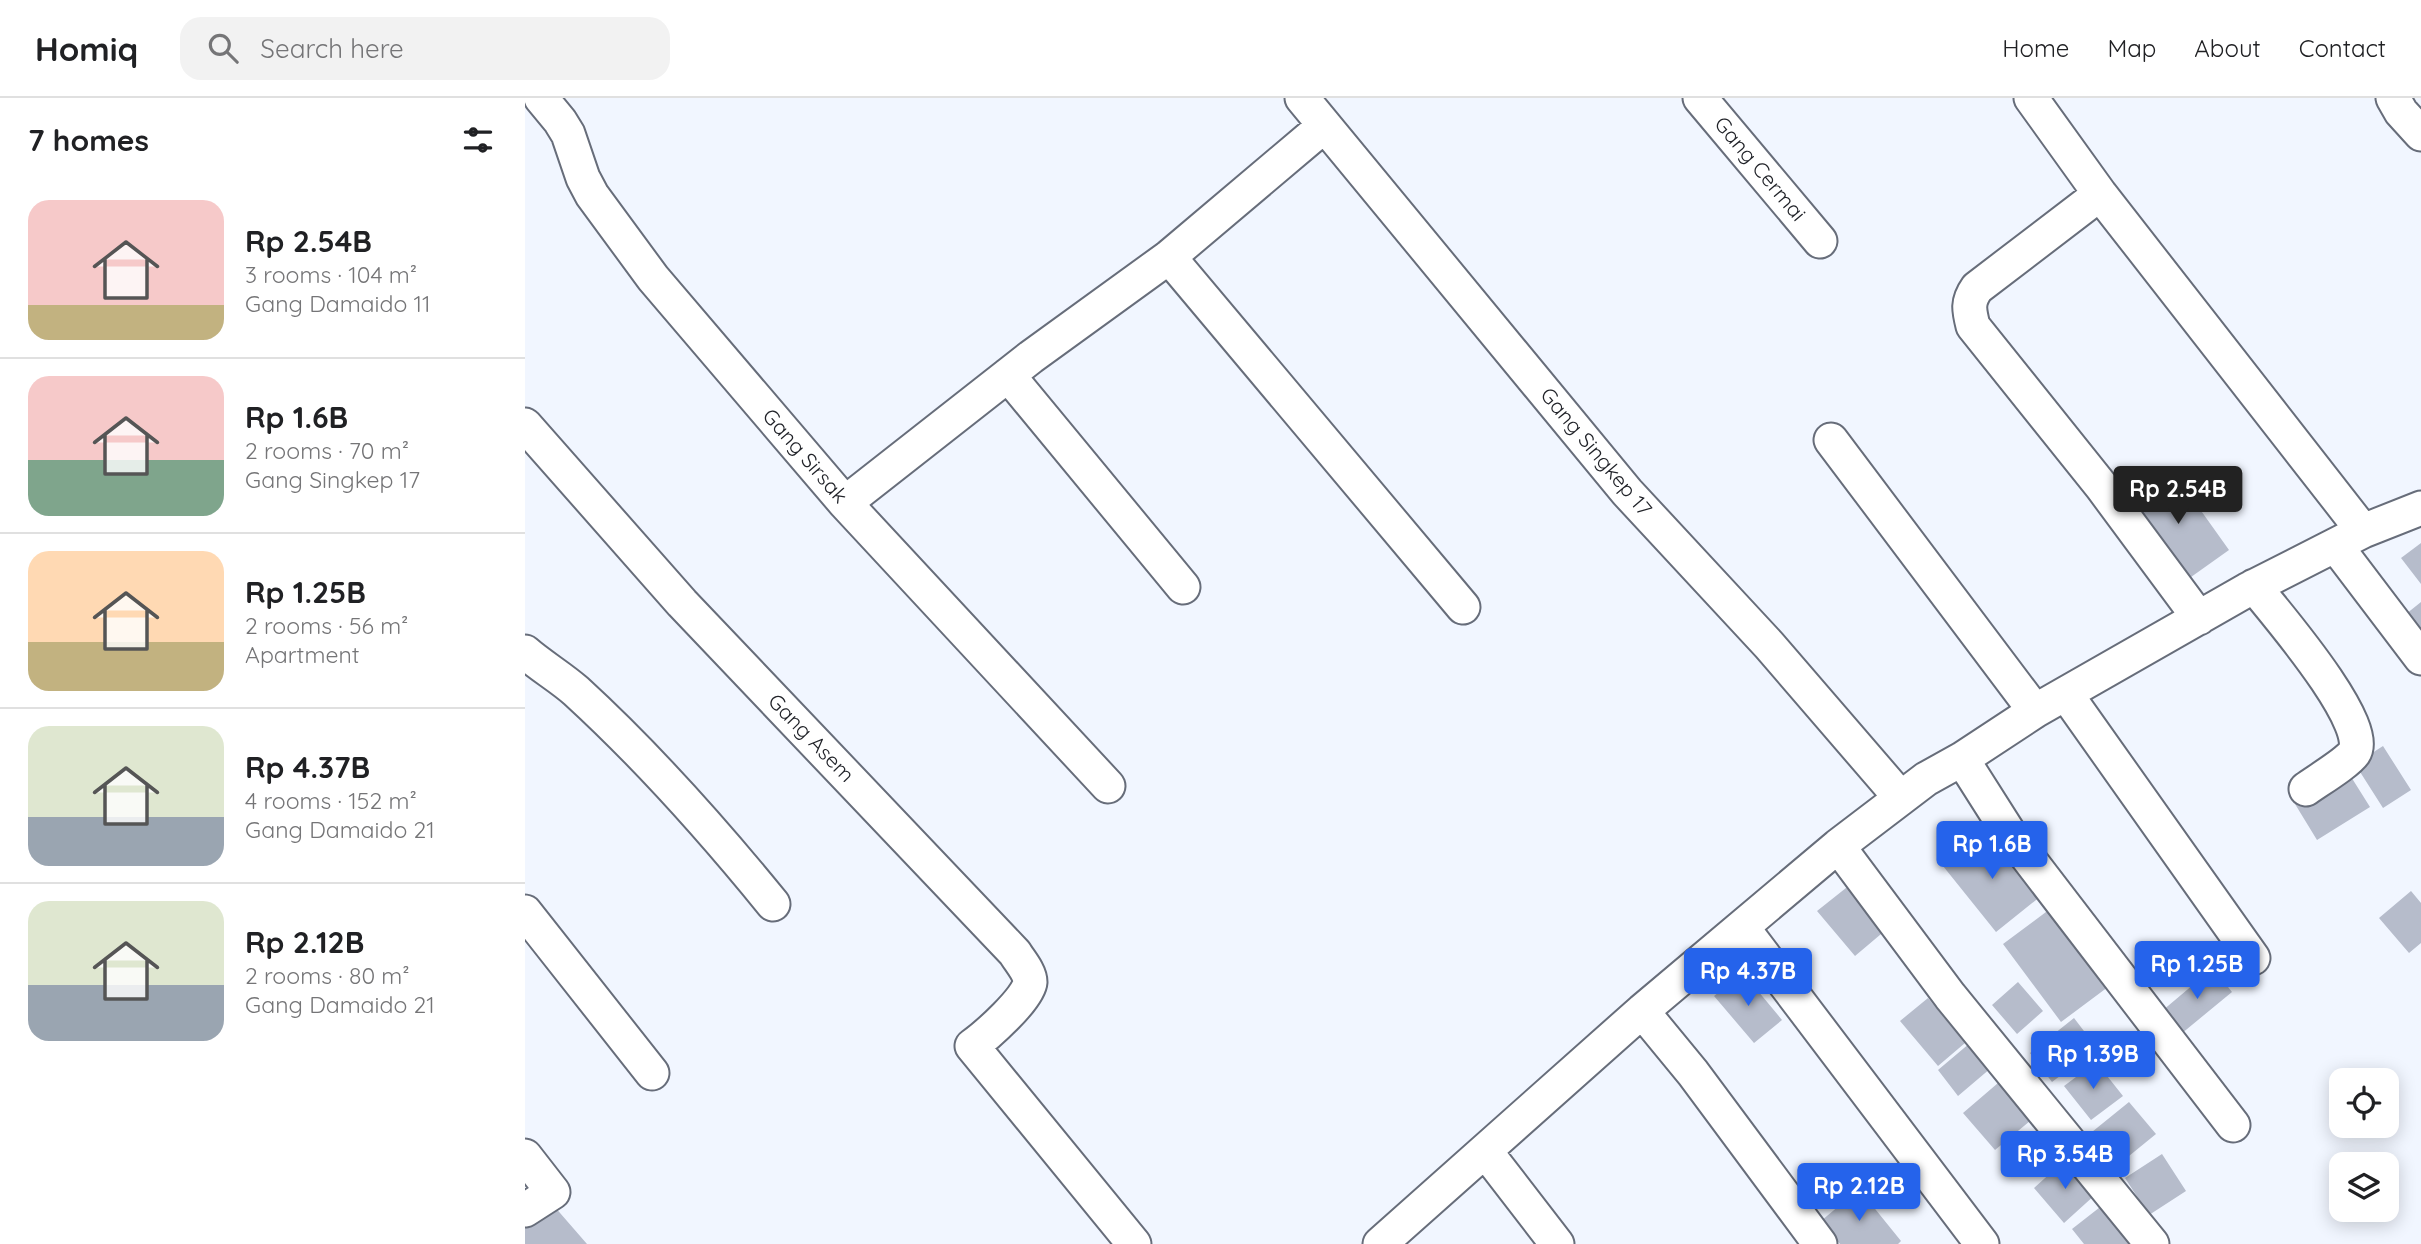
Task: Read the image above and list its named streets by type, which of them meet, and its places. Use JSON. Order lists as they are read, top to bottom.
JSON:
{
  "streets": {
    "street": [
      "Gang Cermai",
      "Gang Singkep 17",
      "Gang Sirsak",
      "Gang Asem"
    ]
  },
  "page": {
    "header": "Homiq",
    "search": "Search here",
    "nav": [
      "Home",
      "Map",
      "About",
      "Contact"
    ],
    "heading": "7 homes",
    "list": [
      {
        "name": "Rp 2.54B",
        "note": "3 rooms · 104 m² · Gang Damaido 11"
      },
      {
        "name": "Rp 1.6B",
        "note": "2 rooms · 70 m² · Gang Singkep 17"
      },
      {
        "name": "Rp 1.25B",
        "note": "2 rooms · 56 m² · Apartment"
      },
      {
        "name": "Rp 4.37B",
        "note": "4 rooms · 152 m² · Gang Damaido 21"
      },
      {
        "name": "Rp 2.12B",
        "note": "2 rooms · 80 m² · Gang Damaido 21"
      }
    ],
    "price": [
      "Rp 2.54B",
      "Rp 1.6B",
      "Rp 1.25B",
      "Rp 4.37B",
      "Rp 1.39B",
      "Rp 3.54B",
      "Rp 2.12B"
    ]
  }
}
